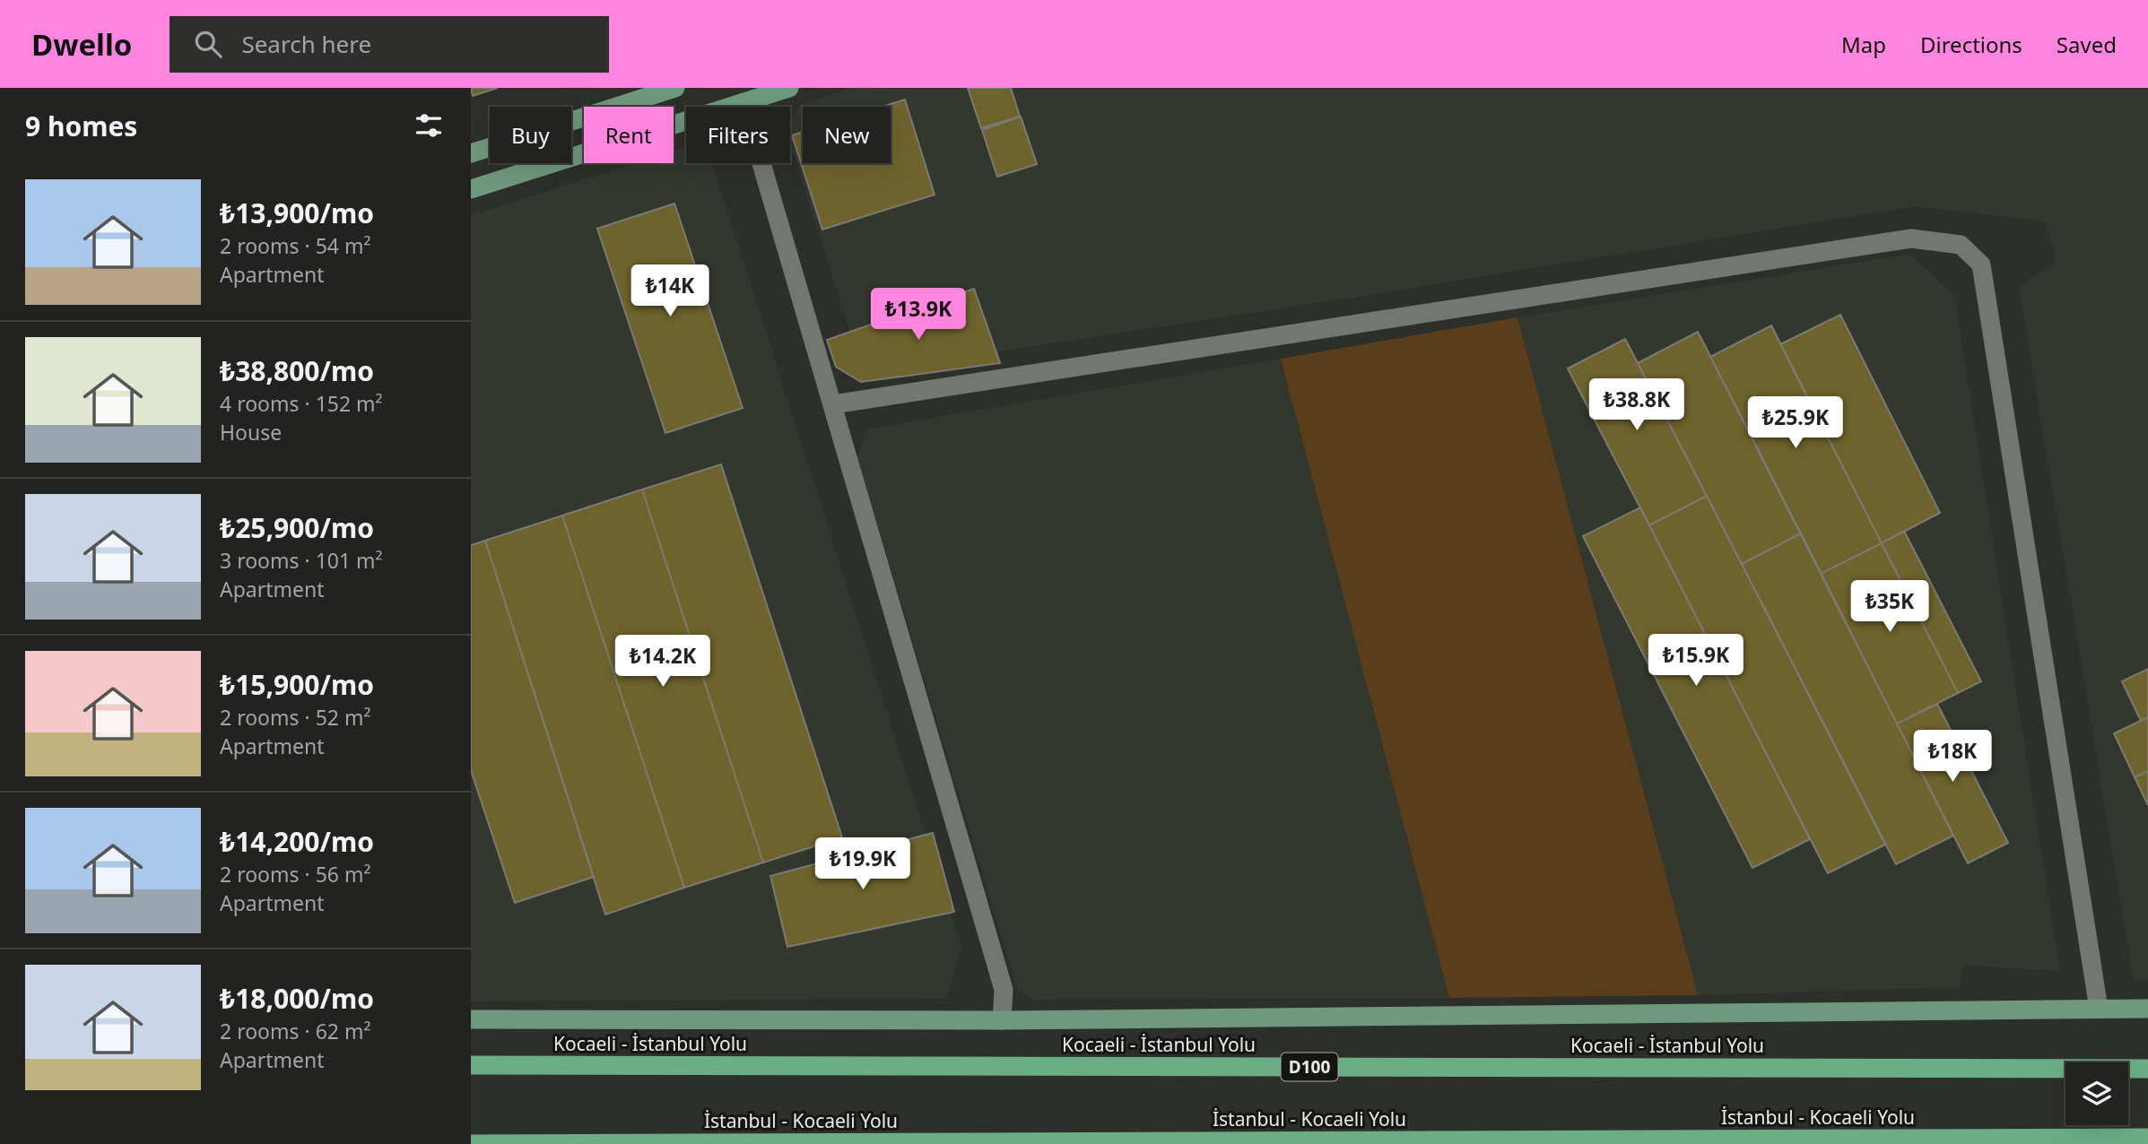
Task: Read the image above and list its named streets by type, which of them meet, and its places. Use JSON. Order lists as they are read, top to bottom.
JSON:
{
  "streets": {
    "highway": ["Kocaeli - İstanbul Yolu", "D100", "İstanbul - Kocaeli Yolu"]
  },
  "page": {
    "header": "Dwello",
    "search": "Search here",
    "nav": ["Map", "Directions", "Saved"],
    "heading": "9 homes",
    "chip": [
      "Buy",
      "Rent",
      "Filters",
      "New"
    ],
    "list": [
      {
        "name": "₺13,900/mo",
        "note": "2 rooms · 54 m² · Apartment"
      },
      {
        "name": "₺38,800/mo",
        "note": "4 rooms · 152 m² · House"
      },
      {
        "name": "₺25,900/mo",
        "note": "3 rooms · 101 m² · Apartment"
      },
      {
        "name": "₺15,900/mo",
        "note": "2 rooms · 52 m² · Apartment"
      },
      {
        "name": "₺14,200/mo",
        "note": "2 rooms · 56 m² · Apartment"
      },
      {
        "name": "₺18,000/mo",
        "note": "2 rooms · 62 m² · Apartment"
      }
    ],
    "price": [
      "₺14K",
      "₺13.9K",
      "₺38.8K",
      "₺25.9K",
      "₺35K",
      "₺15.9K",
      "₺14.2K",
      "₺18K",
      "₺19.9K"
    ]
  }
}
